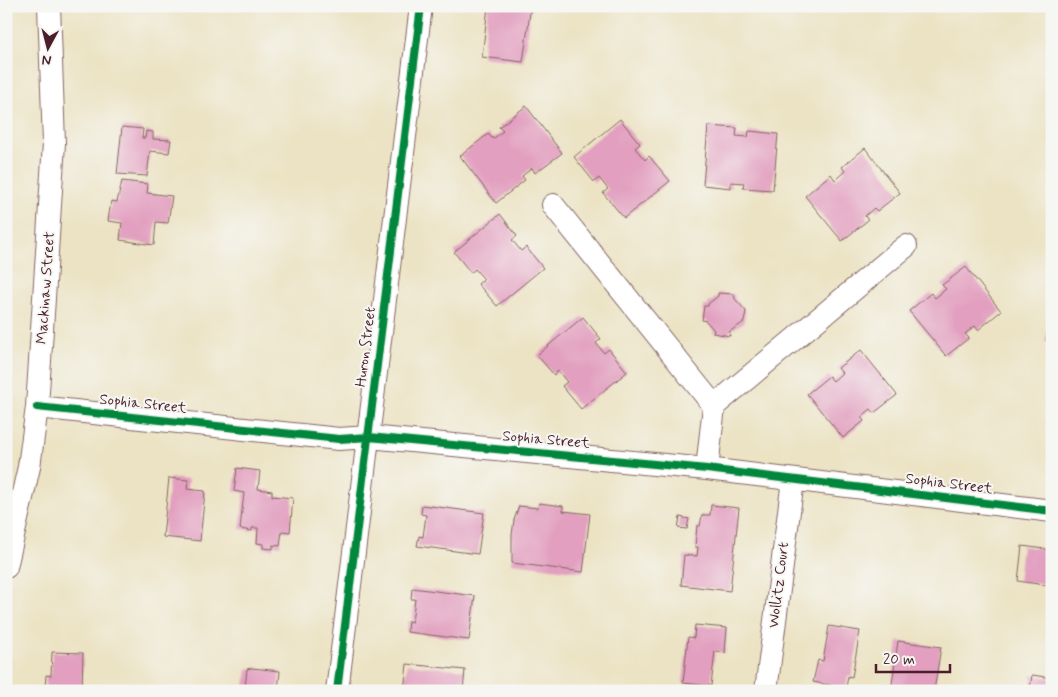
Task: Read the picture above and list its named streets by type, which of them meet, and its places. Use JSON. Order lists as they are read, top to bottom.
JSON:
{
  "streets": {
    "street": [
      "Mackinaw Street",
      "Huron Street",
      "Sophia Street",
      "Wollitz Court"
    ]
  },
  "crossings": [
    ["Mackinaw Street", "Sophia Street"],
    ["Huron Street", "Sophia Street"],
    ["Sophia Street", "Wollitz Court"]
  ],
  "scale_bar": "20 m",
  "north": "bottom"
}
